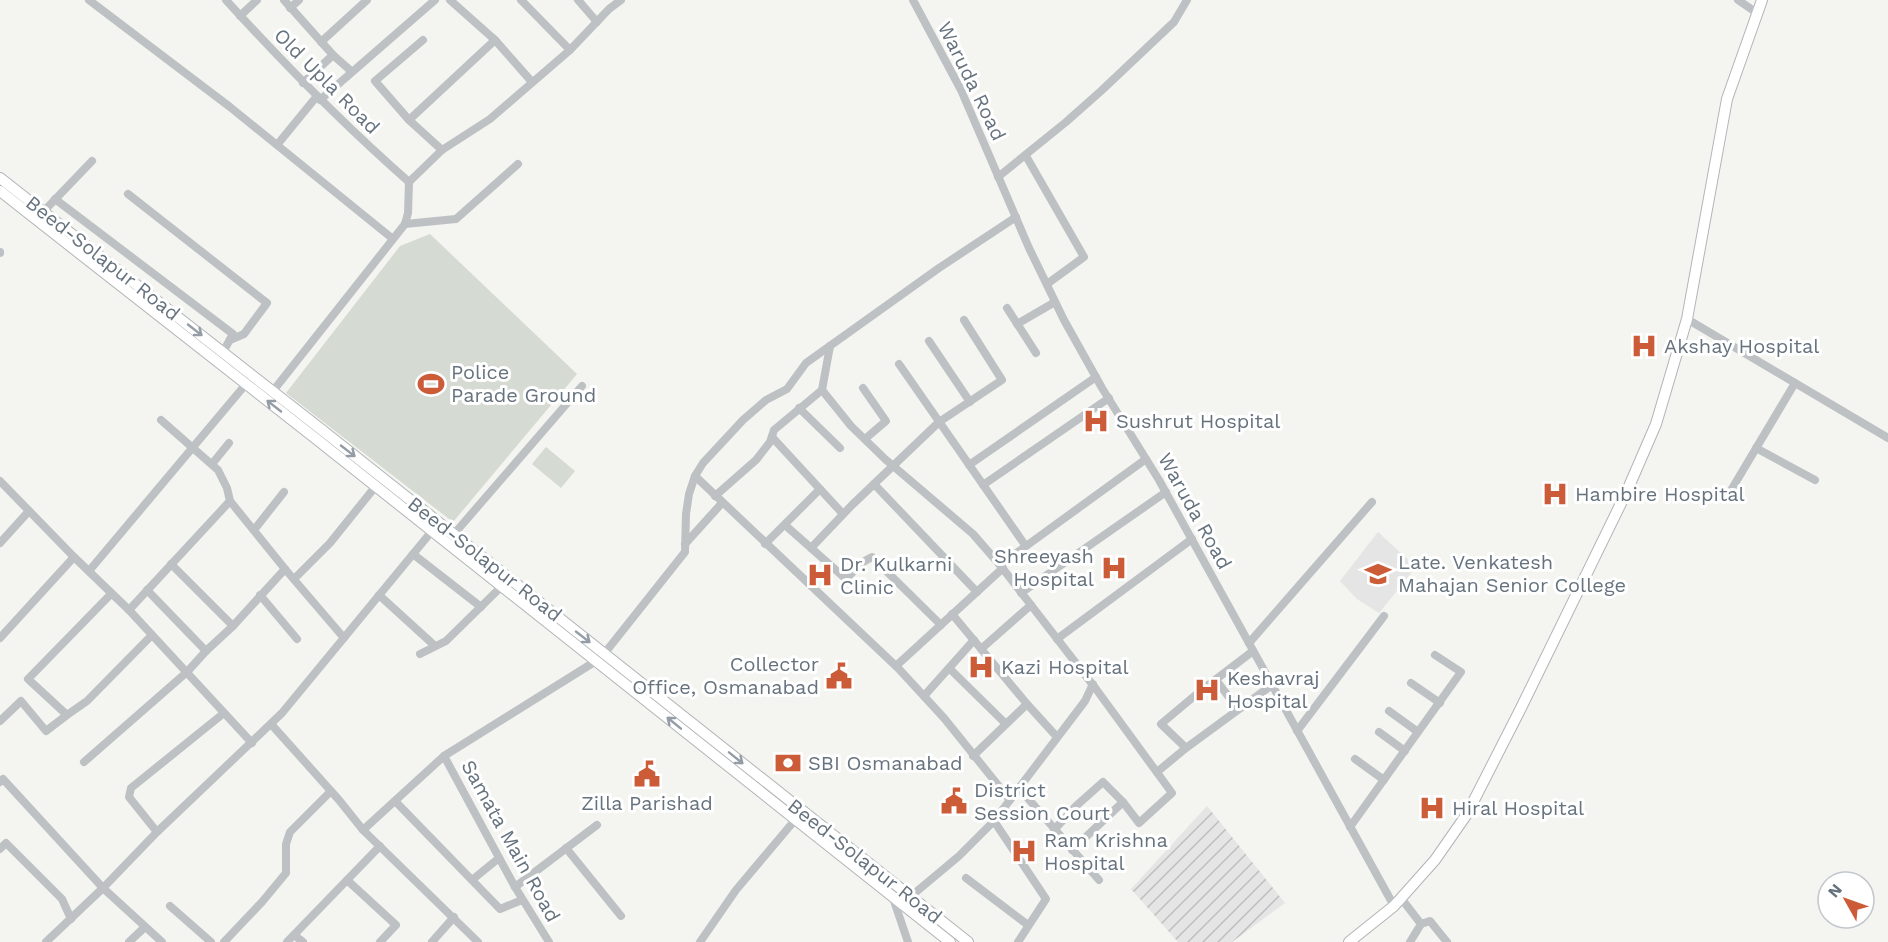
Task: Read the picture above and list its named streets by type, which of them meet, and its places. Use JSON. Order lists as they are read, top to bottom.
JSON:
{
  "streets": {
    "main road": ["Beed-Solapur Road"],
    "street": ["Old Upla Road", "Waruda Road", "Samata Main Road"]
  },
  "crossings": [
    ["Beed-Solapur Road", "Samata Main Road"]
  ],
  "places": {
    "hospital": [
      "Akshay Hospital",
      "Sushrut Hospital",
      "Hambire Hospital",
      "Shreeyash Hospital",
      "Dr. Kulkarni Clinic",
      "Kazi Hospital",
      "Keshavraj Hospital",
      "Hiral Hospital",
      "Ram Krishna Hospital"
    ],
    "sports": ["Police Parade Ground"],
    "school or university": ["Late. Venkatesh Mahajan Senior College"],
    "public building": ["Collector Office, Osmanabad", "Zilla Parishad", "District Session Court"],
    "bank": ["SBI Osmanabad"]
  },
  "north": "top left"
}
